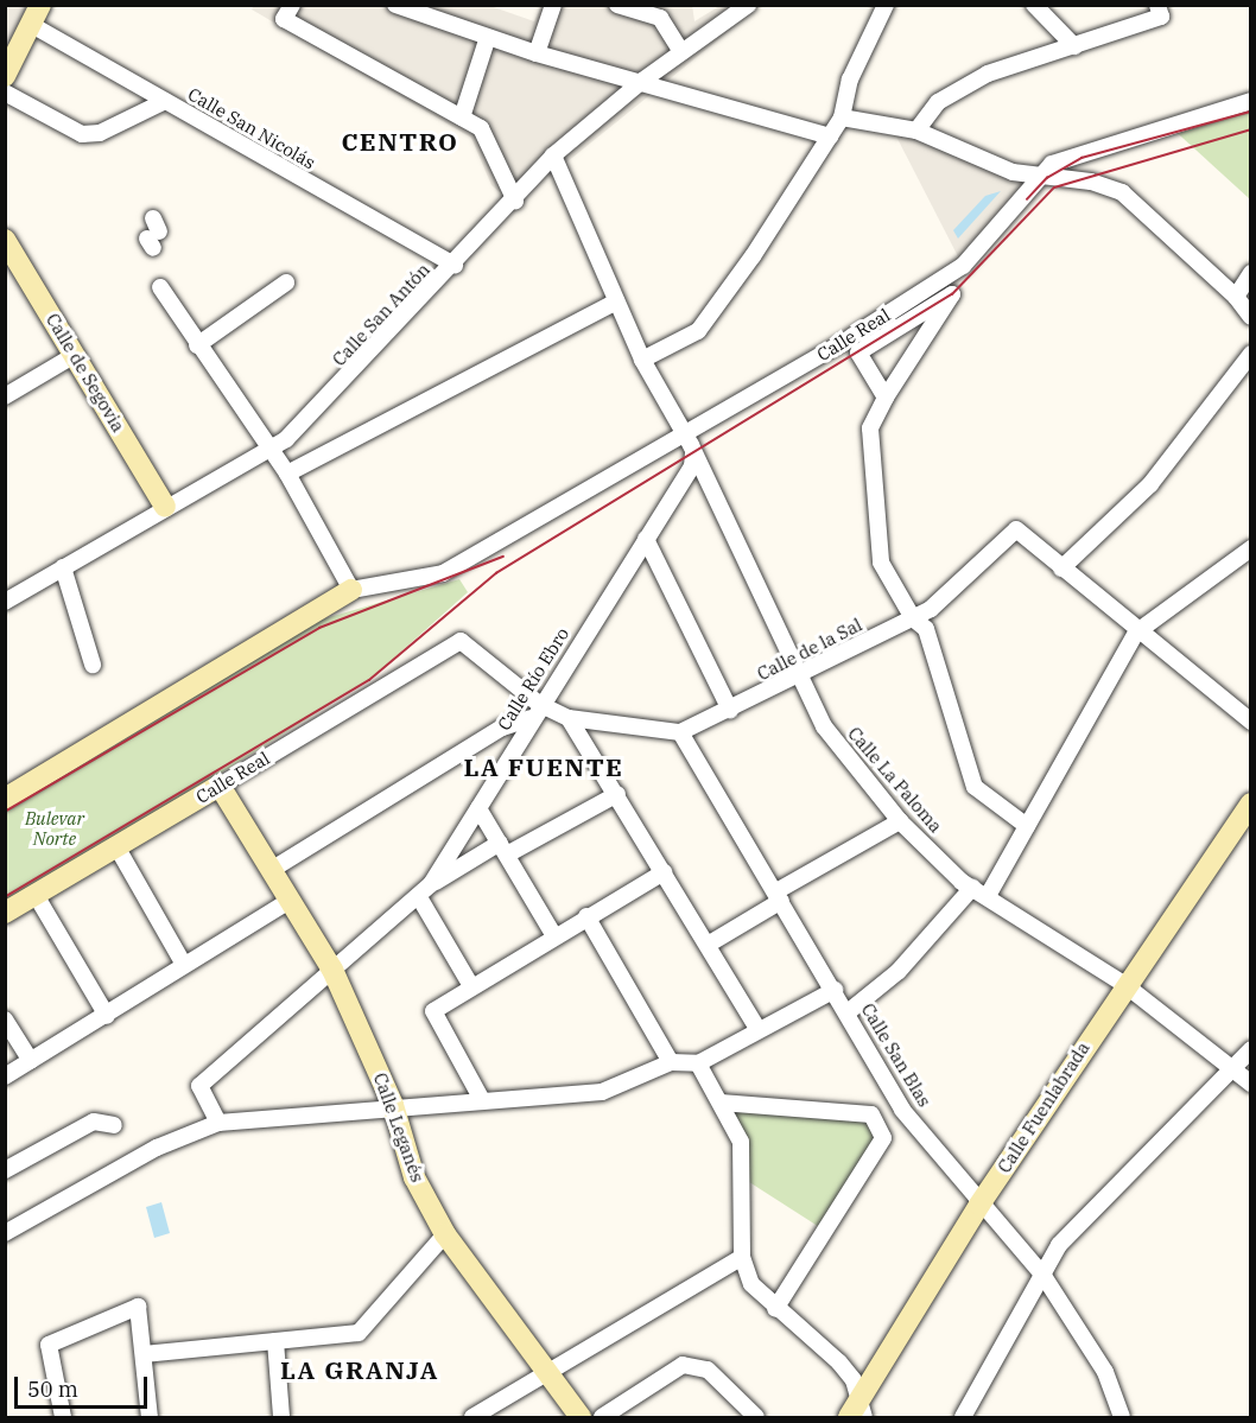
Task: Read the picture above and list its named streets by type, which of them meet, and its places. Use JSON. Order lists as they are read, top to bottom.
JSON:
{
  "streets": {
    "street": [
      "Calle San Nicolás",
      "Calle San Antón",
      "Calle Real",
      "Calle de Segovia",
      "Calle de la Sal",
      "Calle Río Ebro",
      "Calle La Paloma",
      "Calle San Blas",
      "Calle Fuenlabrada",
      "Calle Leganés"
    ]
  },
  "crossings": [
    ["Calle San Nicolás", "Calle San Antón"],
    ["Calle San Antón", "Calle de Segovia"],
    ["Calle San Antón", "Calle La Paloma"],
    ["Calle Real", "Calle Río Ebro"],
    ["Calle Real", "Calle La Paloma"],
    ["Calle Real", "Calle Leganés"],
    ["Calle de la Sal", "Calle La Paloma"],
    ["Calle de la Sal", "Calle San Blas"],
    ["Calle Río Ebro", "Calle La Paloma"],
    ["Calle Río Ebro", "Calle Leganés"],
    ["Calle La Paloma", "Calle Fuenlabrada"],
    ["Calle San Blas", "Calle Fuenlabrada"]
  ],
  "districts": ["CENTRO", "LA FUENTE", "LA GRANJA"],
  "parks": ["Bulevar Norte"],
  "scale_bar": "50 m"
}
